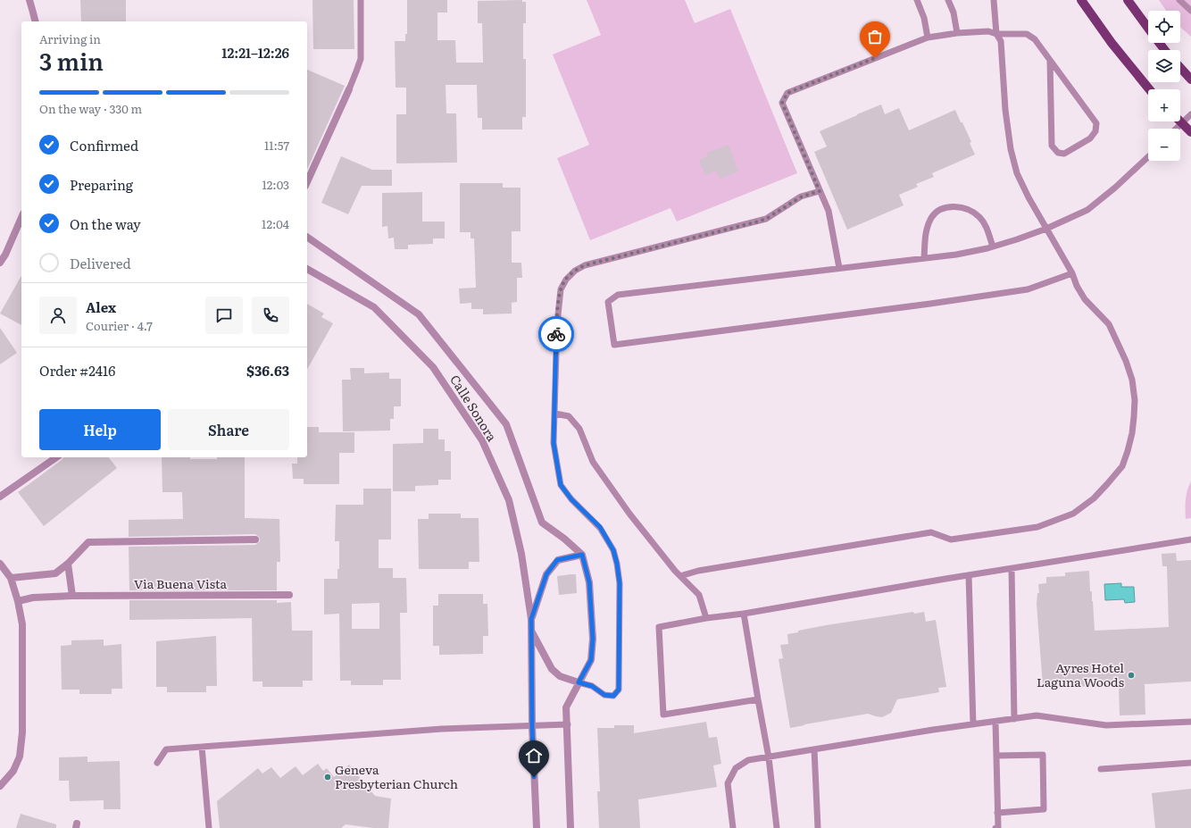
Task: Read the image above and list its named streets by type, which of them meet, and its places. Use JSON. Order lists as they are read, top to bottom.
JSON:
{
  "streets": {
    "street": ["Calle Sonora", "Via Buena Vista"]
  },
  "places": ["Ayres Hotel Laguna Woods", "Geneva Presbyterian Church"],
  "page": {
    "map_buttons": ["+", "−"],
    "heading": ["3 min", "Arriving in", "12:21–12:26"],
    "panel": [
      "Alex",
      "Courier · 4.7",
      "Order #2416",
      "$36.63"
    ],
    "bar": "On the way · 330 m",
    "list": [
      ["Confirmed", "11:57"],
      ["Preparing", "12:03"],
      ["On the way", "12:04"],
      "Delivered"
    ],
    "buttons": ["Help", "Share"]
  }
}
